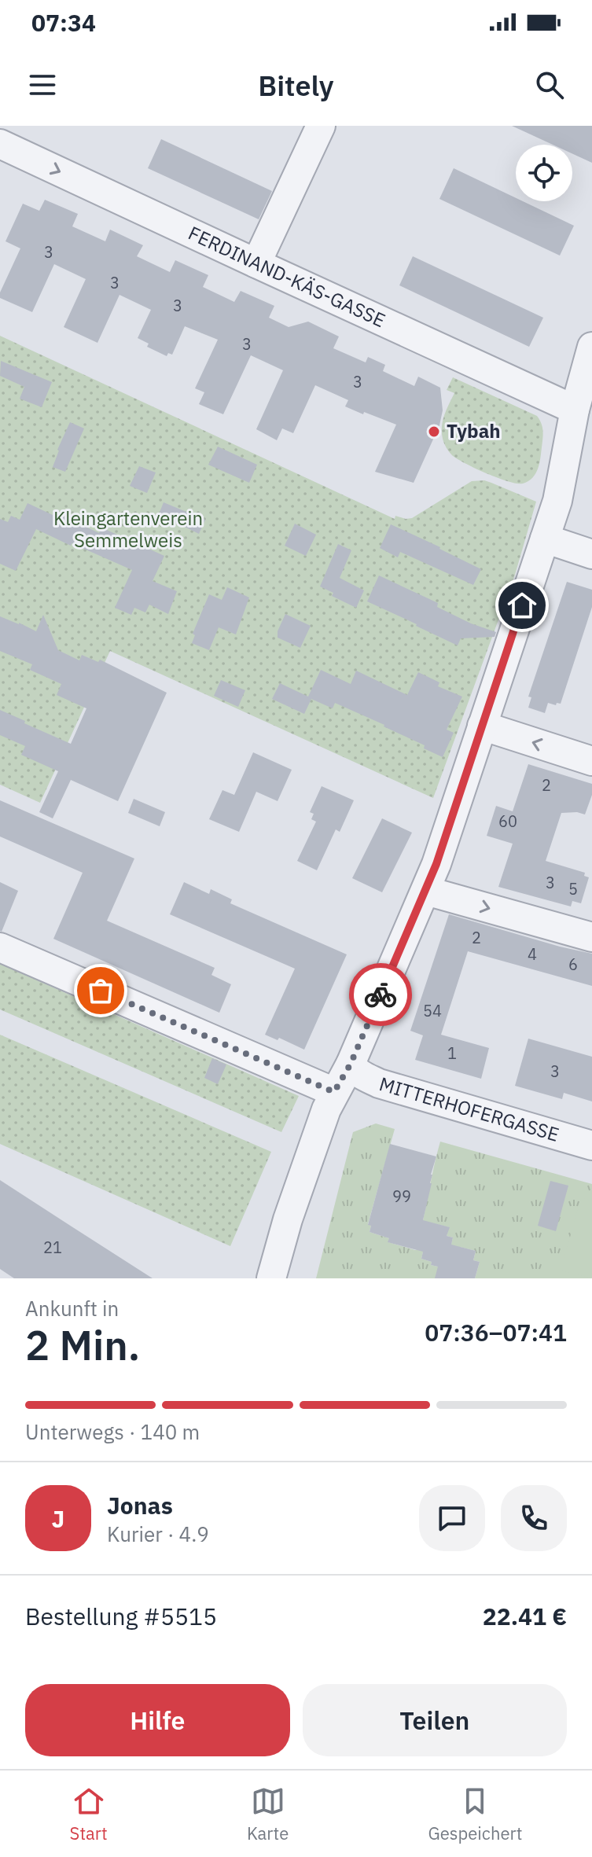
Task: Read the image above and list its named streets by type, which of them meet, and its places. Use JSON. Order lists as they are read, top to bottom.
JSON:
{
  "streets": {
    "street": ["FERDINAND-KÄS-GASSE", "MITTERHOFERGASSE"]
  },
  "one_way": ["FERDINAND-KÄS-GASSE"],
  "parks": ["Kleingartenverein Semmelweis"],
  "places": ["Tybah"],
  "house_numbers": [
    "3",
    "3",
    "3",
    "3",
    "3",
    "2",
    "60",
    "3",
    "5",
    "2",
    "4",
    "6",
    "54",
    "1",
    "3",
    "99",
    "21"
  ],
  "page": {
    "status": "07:34",
    "header": "Bitely",
    "heading": ["2 Min.", "Ankunft in", "07:36–07:41"],
    "panel": [
      "Jonas",
      "Kurier · 4.9",
      "Bestellung #5515",
      "22.41 €"
    ],
    "bar": "Unterwegs · 140 m",
    "round": "J",
    "buttons": ["Hilfe", "Teilen"],
    "tabs": ["Start", "Karte", "Gespeichert"]
  }
}
